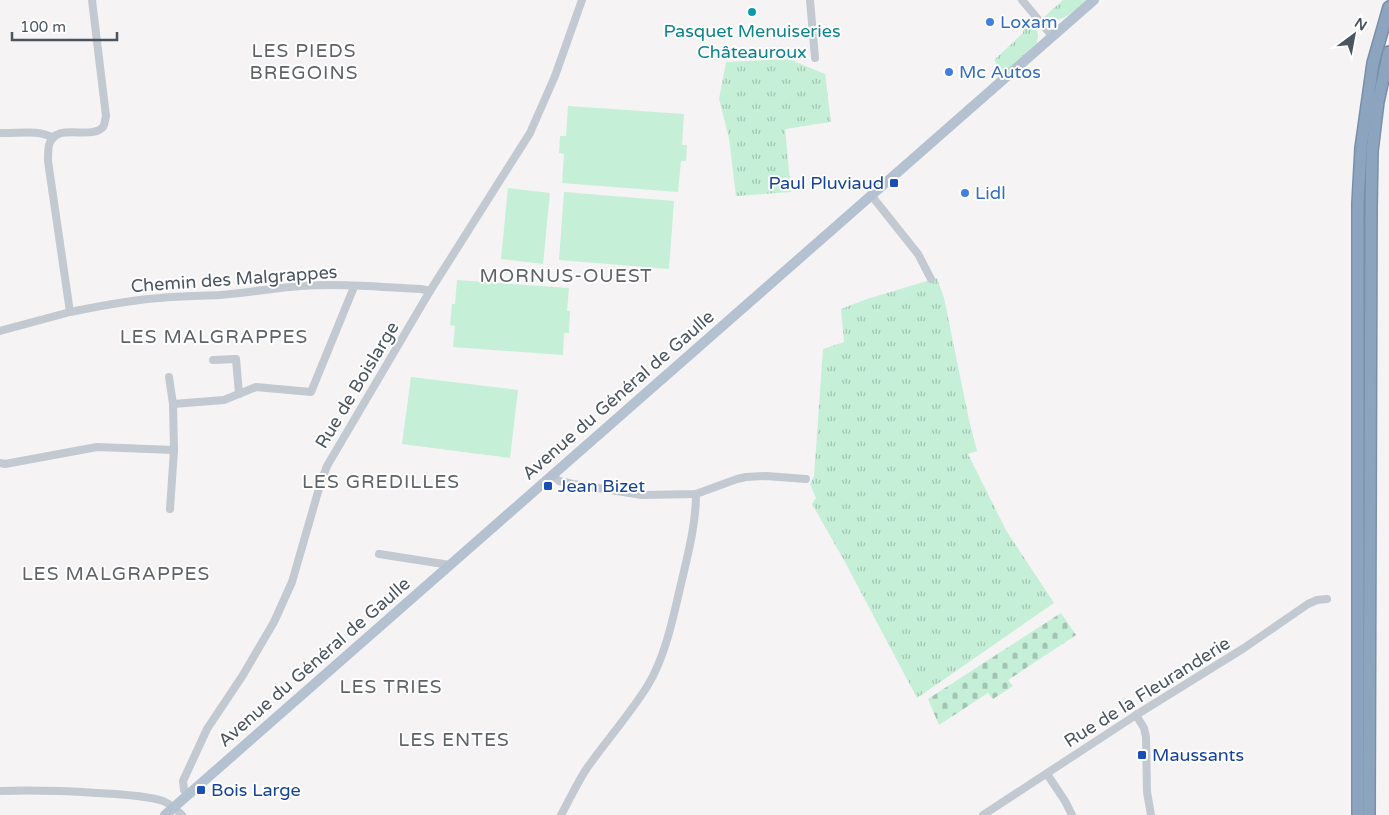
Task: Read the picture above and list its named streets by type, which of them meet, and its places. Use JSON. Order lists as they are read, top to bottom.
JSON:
{
  "streets": {
    "main road": ["Avenue du Général de Gaulle"],
    "street": ["Chemin des Malgrappes", "Rue de Boislarge", "Rue de la Fleuranderie"]
  },
  "crossings": [
    ["Chemin des Malgrappes", "Rue de Boislarge"],
    ["Rue de Boislarge", "Avenue du Général de Gaulle"]
  ],
  "districts": [
    "LES PIEDS BREGOINS",
    "MORNUS-OUEST",
    "LES MALGRAPPES",
    "LES GREDILLES",
    "LES MALGRAPPES",
    "LES TRIES",
    "LES ENTES"
  ],
  "places": {
    "other": [
      "Pasquet Menuiseries Châteauroux",
      "Loxam",
      "Mc Autos",
      "Lidl"
    ],
    "transit": [
      "Paul Pluviaud",
      "Jean Bizet",
      "Maussants",
      "Bois Large"
    ]
  },
  "scale_bar": "100 m",
  "north": "top right"
}
